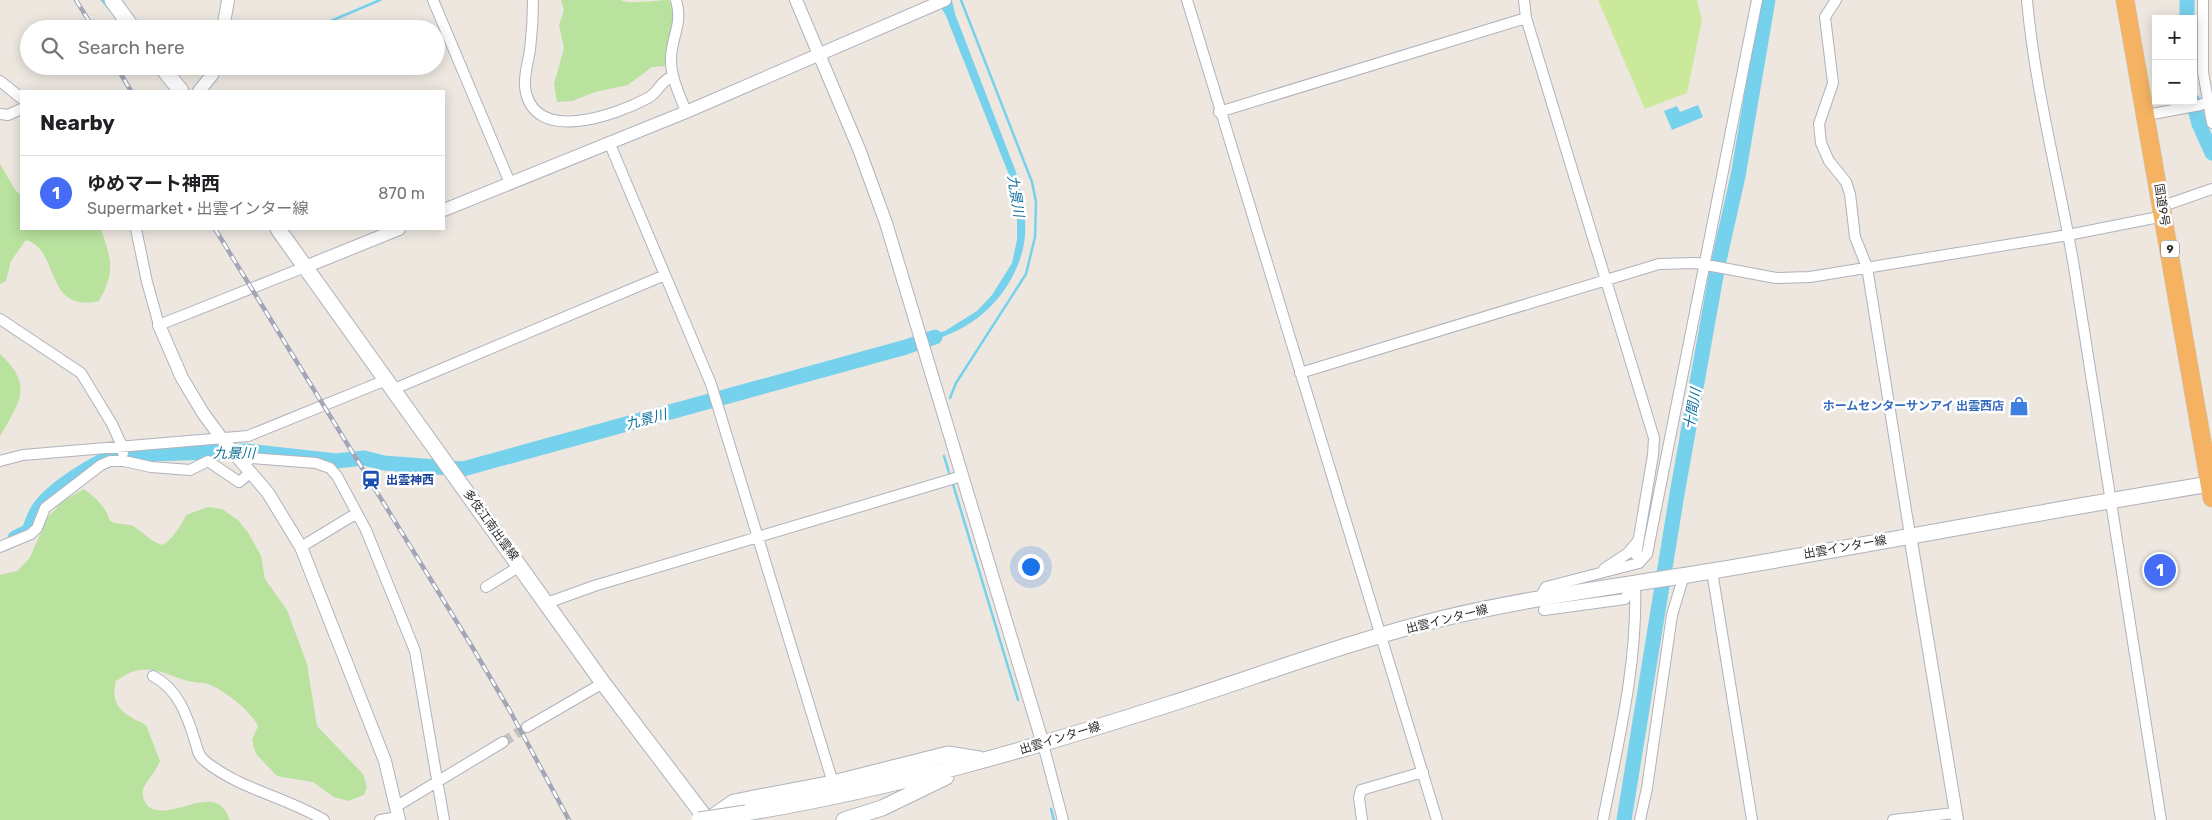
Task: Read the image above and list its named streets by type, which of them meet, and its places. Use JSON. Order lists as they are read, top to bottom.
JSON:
{
  "streets": {
    "highway": ["国道9号", "9"],
    "main road": ["多伎江南出雲線", "出雲インター線"]
  },
  "crossings": [
    ["国道9号", "出雲インター線"]
  ],
  "water": ["九景川", "十間川"],
  "places": {
    "shop": ["ホームセンターサンアイ 出雲西店"],
    "station": ["出雲神西"]
  },
  "page": {
    "map_buttons": ["+", "−"],
    "search": "Search here",
    "heading": "Nearby",
    "list": [
      {
        "mark": "1",
        "name": "ゆめマート神西",
        "note": "Supermarket · 出雲インター線",
        "value": "870 m"
      }
    ],
    "pins": "1"
  }
}
